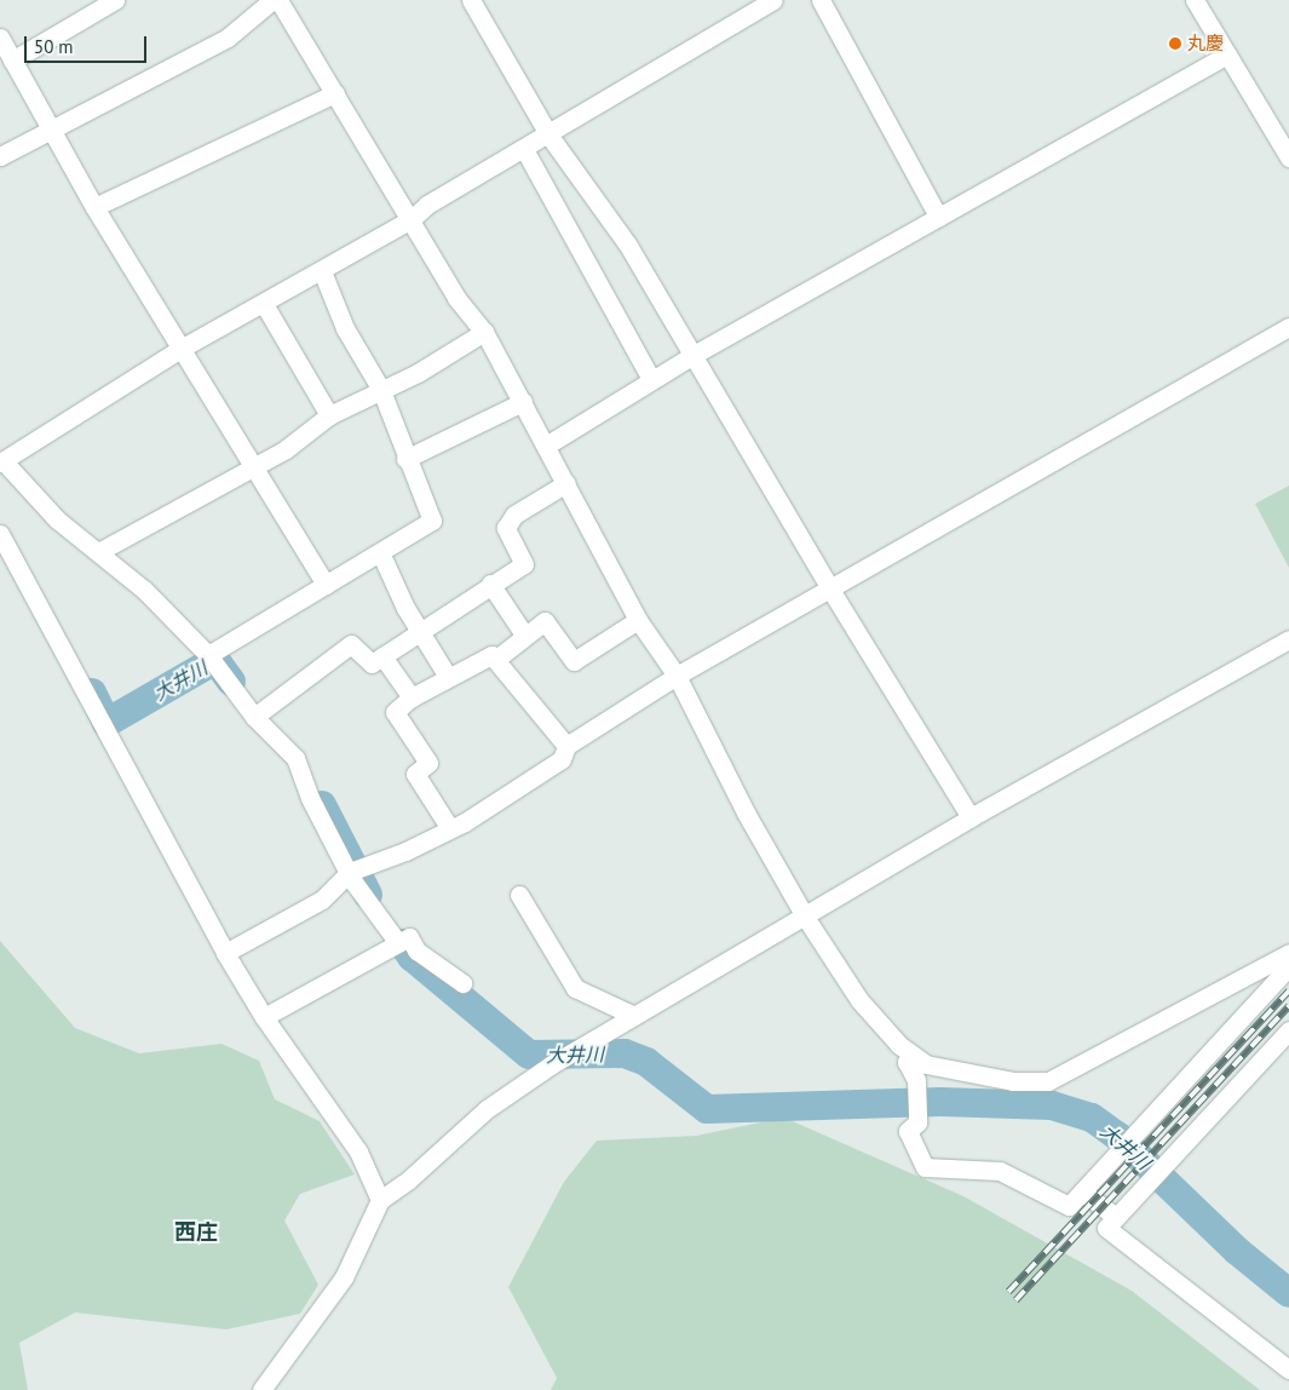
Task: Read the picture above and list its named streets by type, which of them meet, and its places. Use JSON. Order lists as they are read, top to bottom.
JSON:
{
  "districts": ["西庄"],
  "water": ["大井川"],
  "places": ["丸慶"],
  "scale_bar": "50 m"
}
